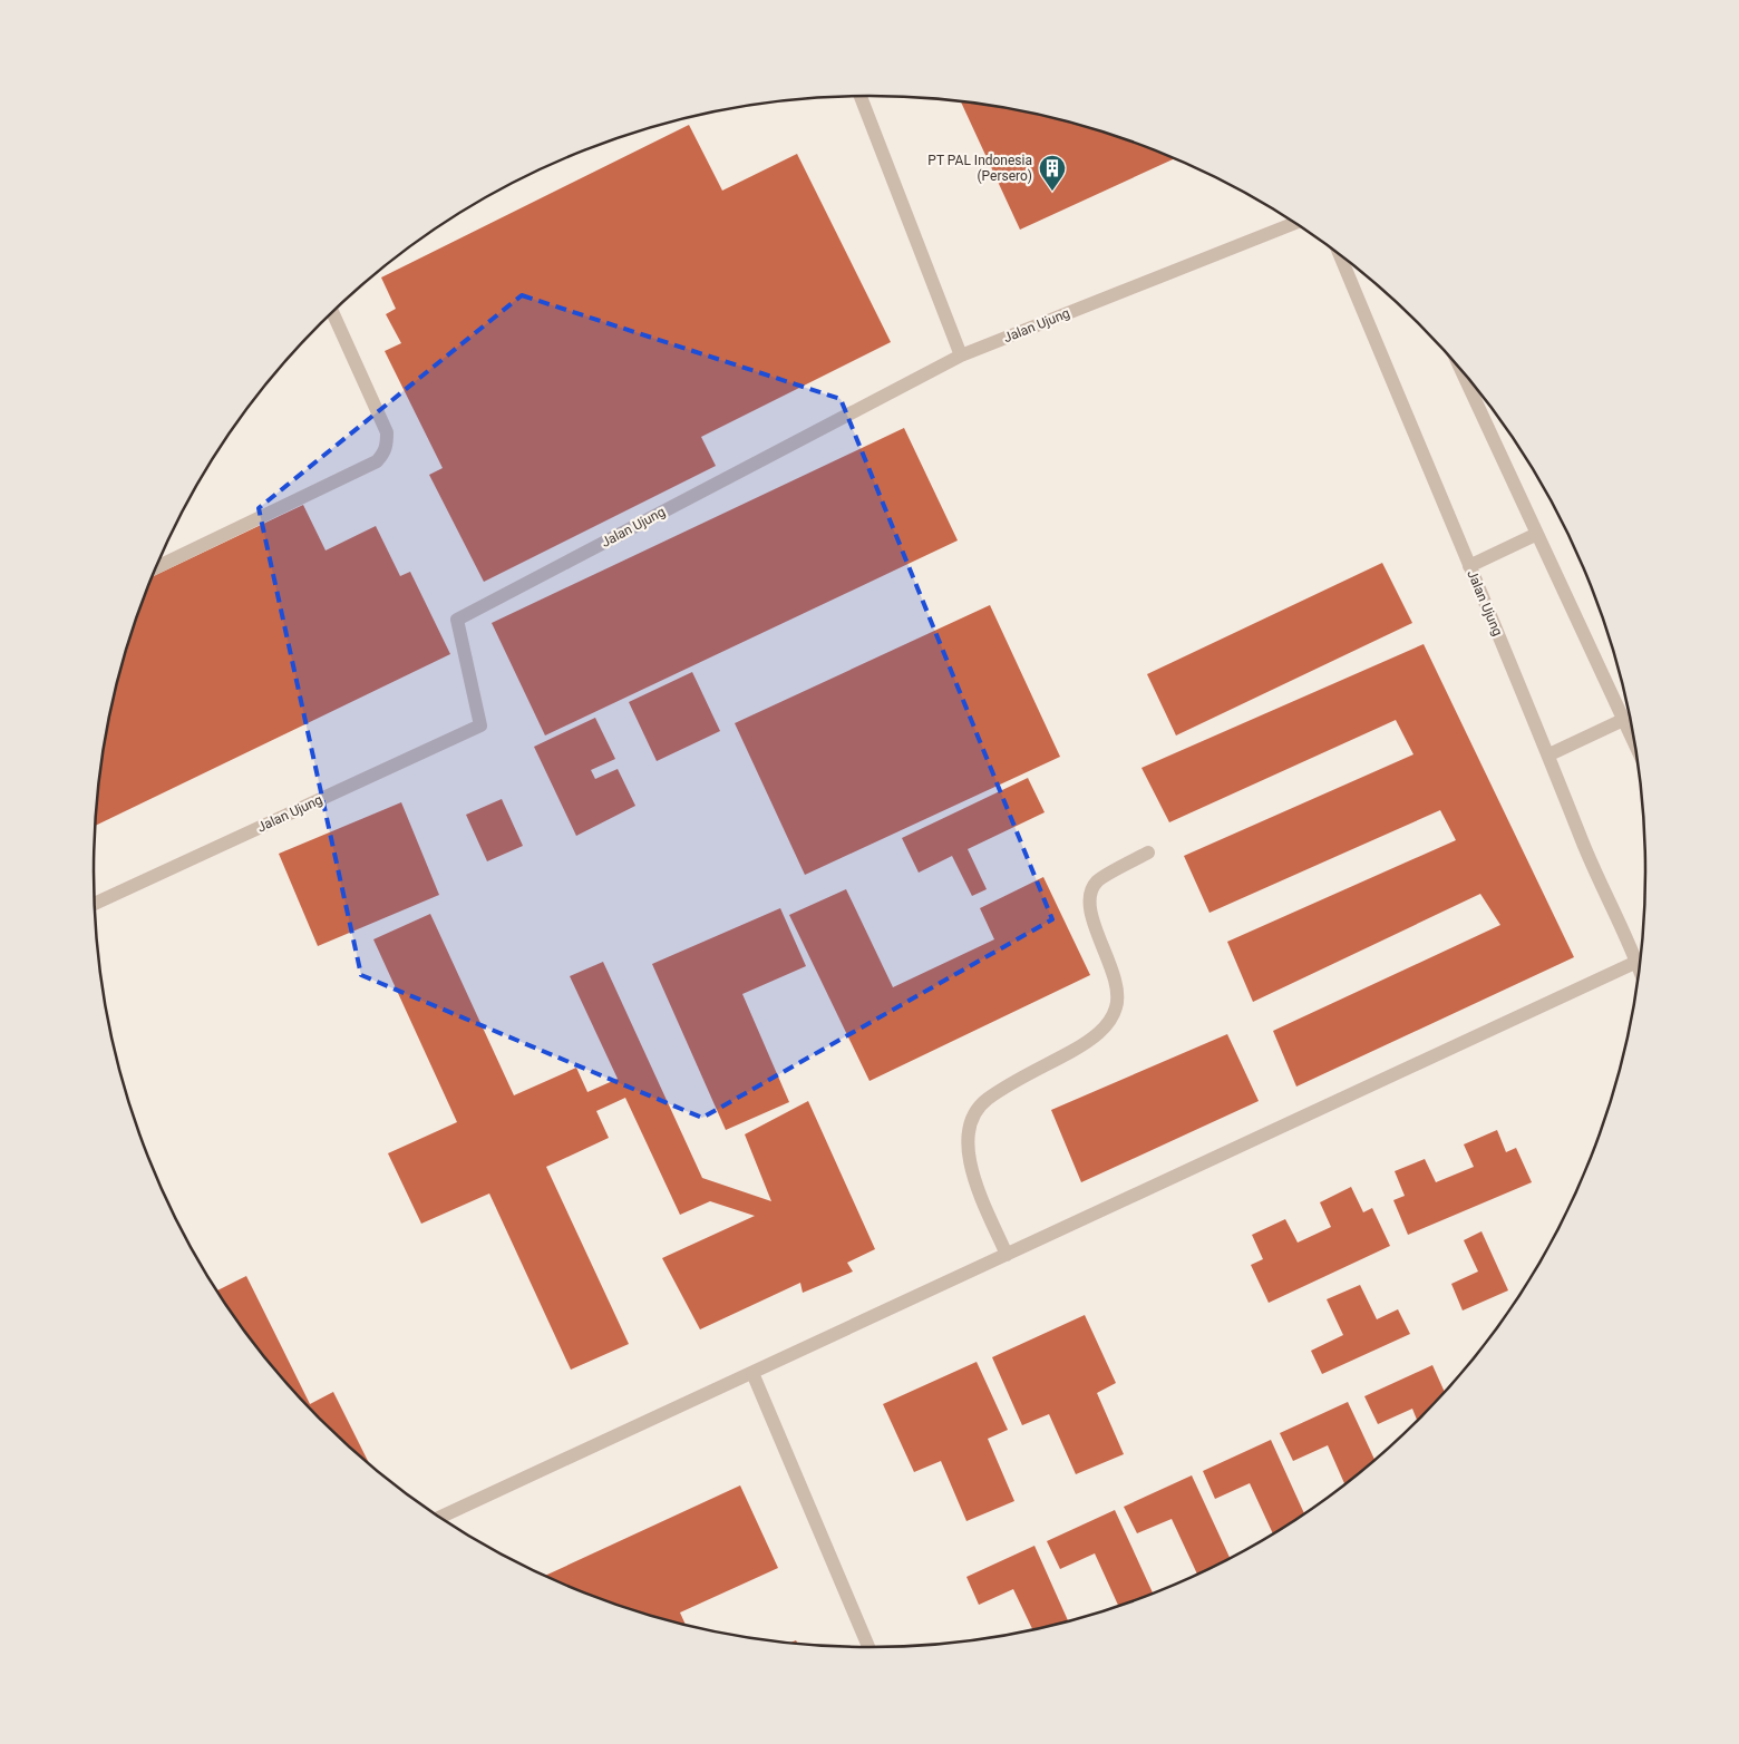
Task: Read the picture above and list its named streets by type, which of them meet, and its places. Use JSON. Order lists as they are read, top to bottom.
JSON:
{
  "streets": {
    "street": ["Jalan Ujung"]
  },
  "places": {
    "building": ["PT PAL Indonesia (Persero)"]
  }
}
